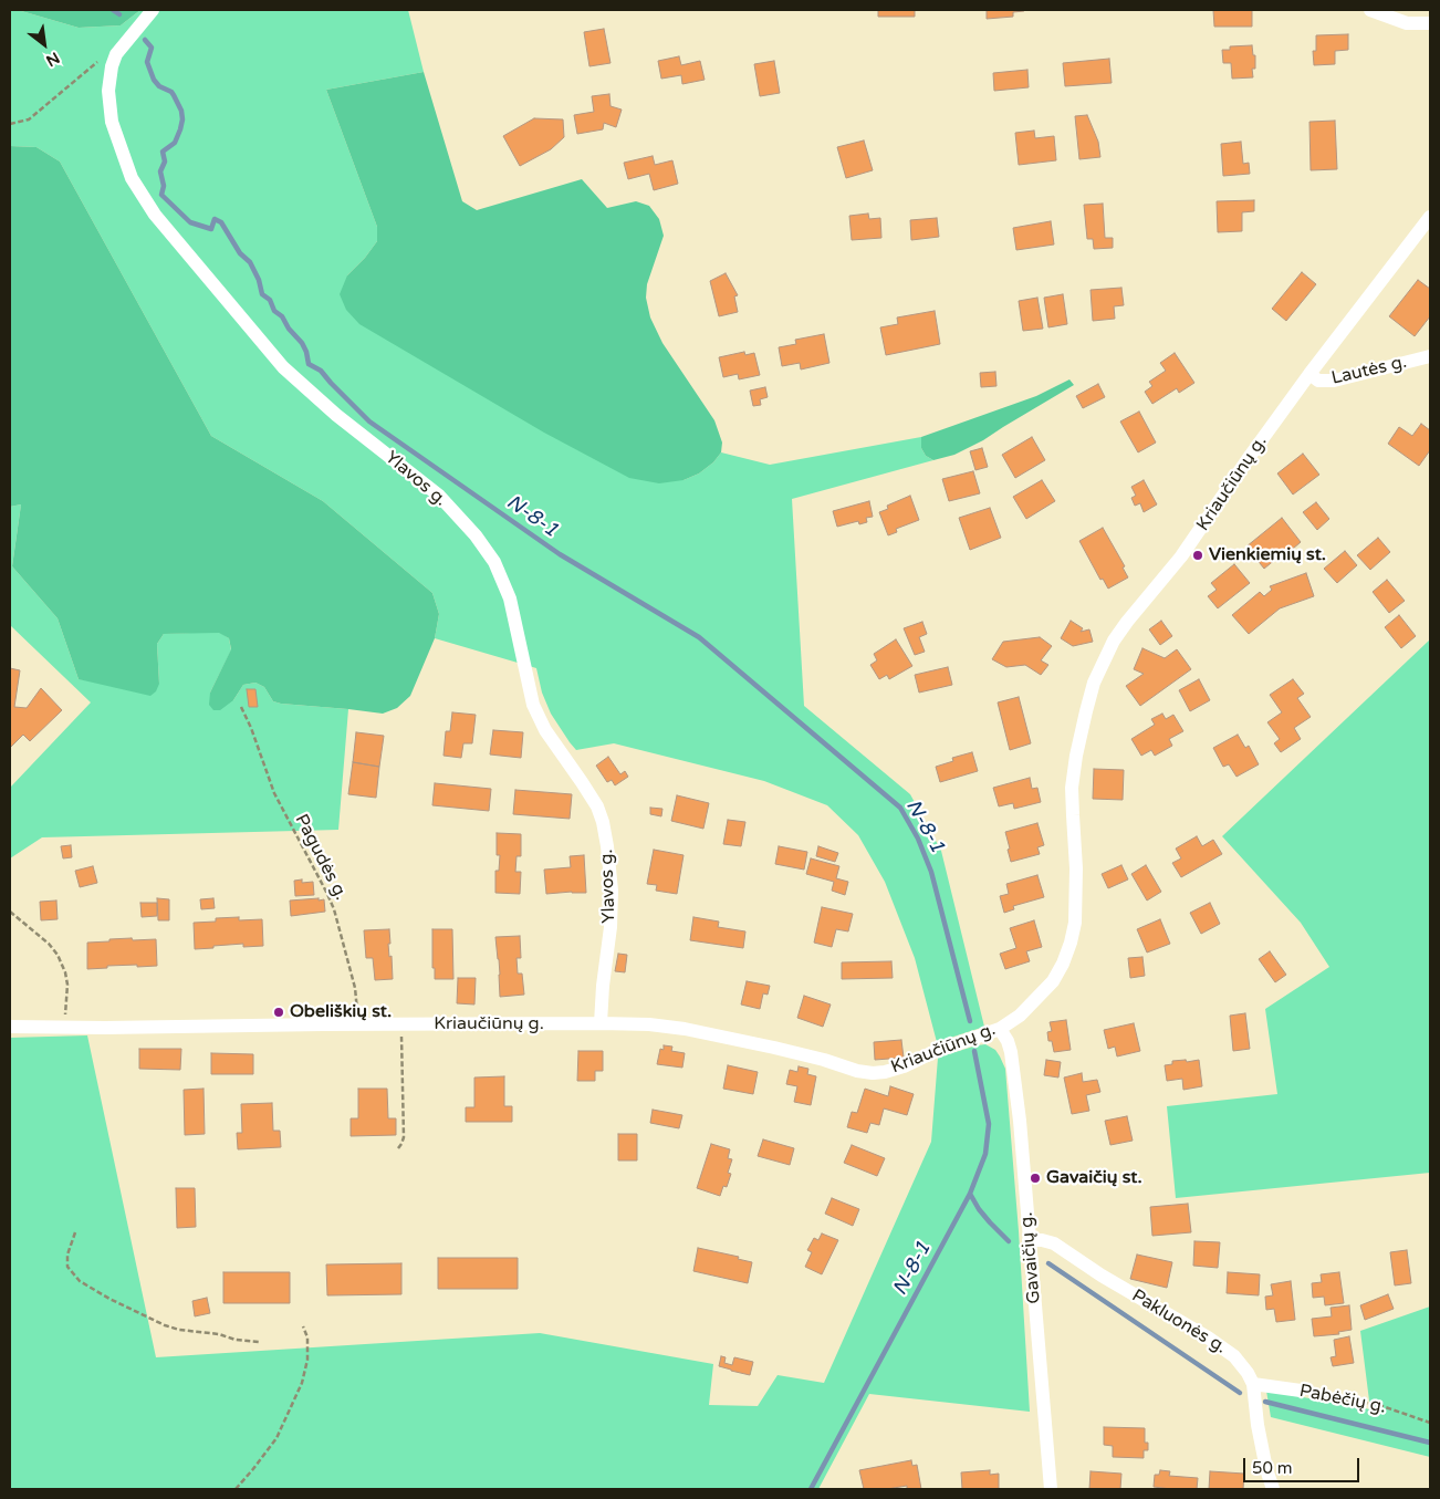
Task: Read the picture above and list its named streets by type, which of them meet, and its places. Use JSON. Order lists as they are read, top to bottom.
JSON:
{
  "streets": {
    "street": [
      "Lautės g.",
      "Ylavos g.",
      "Kriaučiūnų g.",
      "Gavaičių g.",
      "Pakluonės g.",
      "Pabėčių g."
    ],
    "path": ["Pagudės g."]
  },
  "crossings": [
    ["Lautės g.", "Kriaučiūnų g."],
    ["Ylavos g.", "Kriaučiūnų g."],
    ["Kriaučiūnų g.", "Pagudės g."],
    ["Kriaučiūnų g.", "Gavaičių g."],
    ["Gavaičių g.", "Pakluonės g."],
    ["Pakluonės g.", "Pabėčių g."]
  ],
  "water": ["N-8-1"],
  "places": ["Vienkiemių st.", "Obeliškių st.", "Gavaičių st."],
  "scale_bar": "50 m",
  "north": "bottom right"
}
